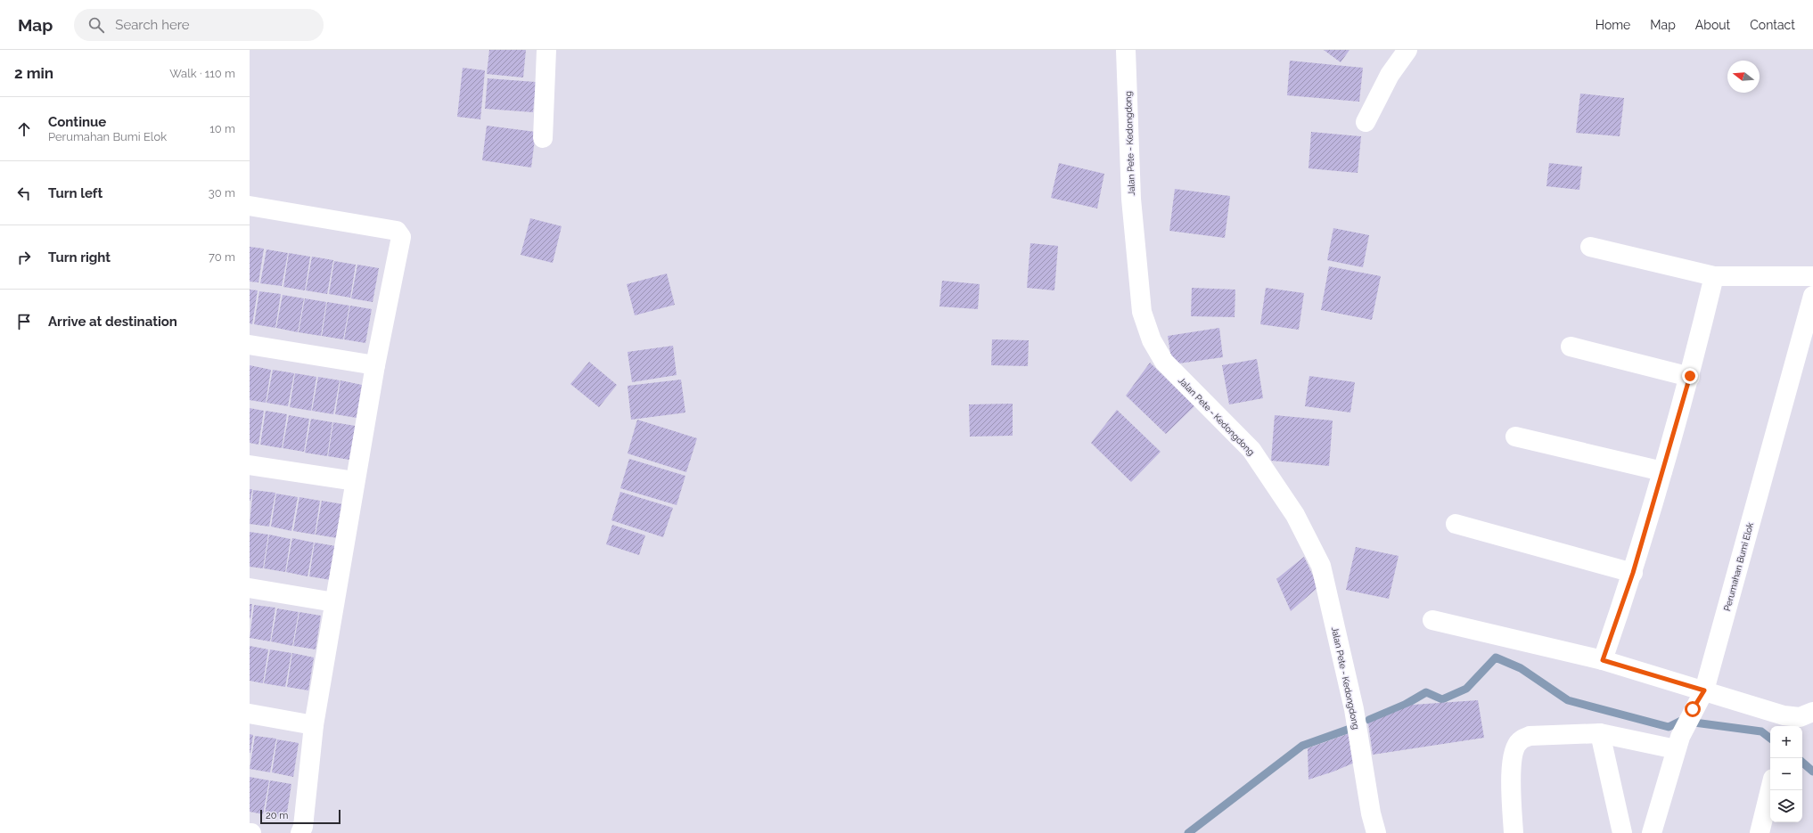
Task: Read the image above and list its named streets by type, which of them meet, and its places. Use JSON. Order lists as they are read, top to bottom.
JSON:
{
  "streets": {
    "street": ["Jalan Pete - Kedongdong", "Perumahan Bumi Elok"]
  },
  "scale_bar": "20 m",
  "north": "left",
  "page": {
    "header": "Map",
    "search": "Search here",
    "nav": [
      "Home",
      "Map",
      "About",
      "Contact"
    ],
    "heading": ["2 min", "Walk · 110 m"],
    "list": [
      ["Continue", "Perumahan Bumi Elok", "10 m"],
      ["Turn left", "30 m"],
      ["Turn right", "70 m"],
      "Arrive at destination"
    ],
    "map_buttons": ["+", "−"],
    "scale": "20 m"
  }
}
